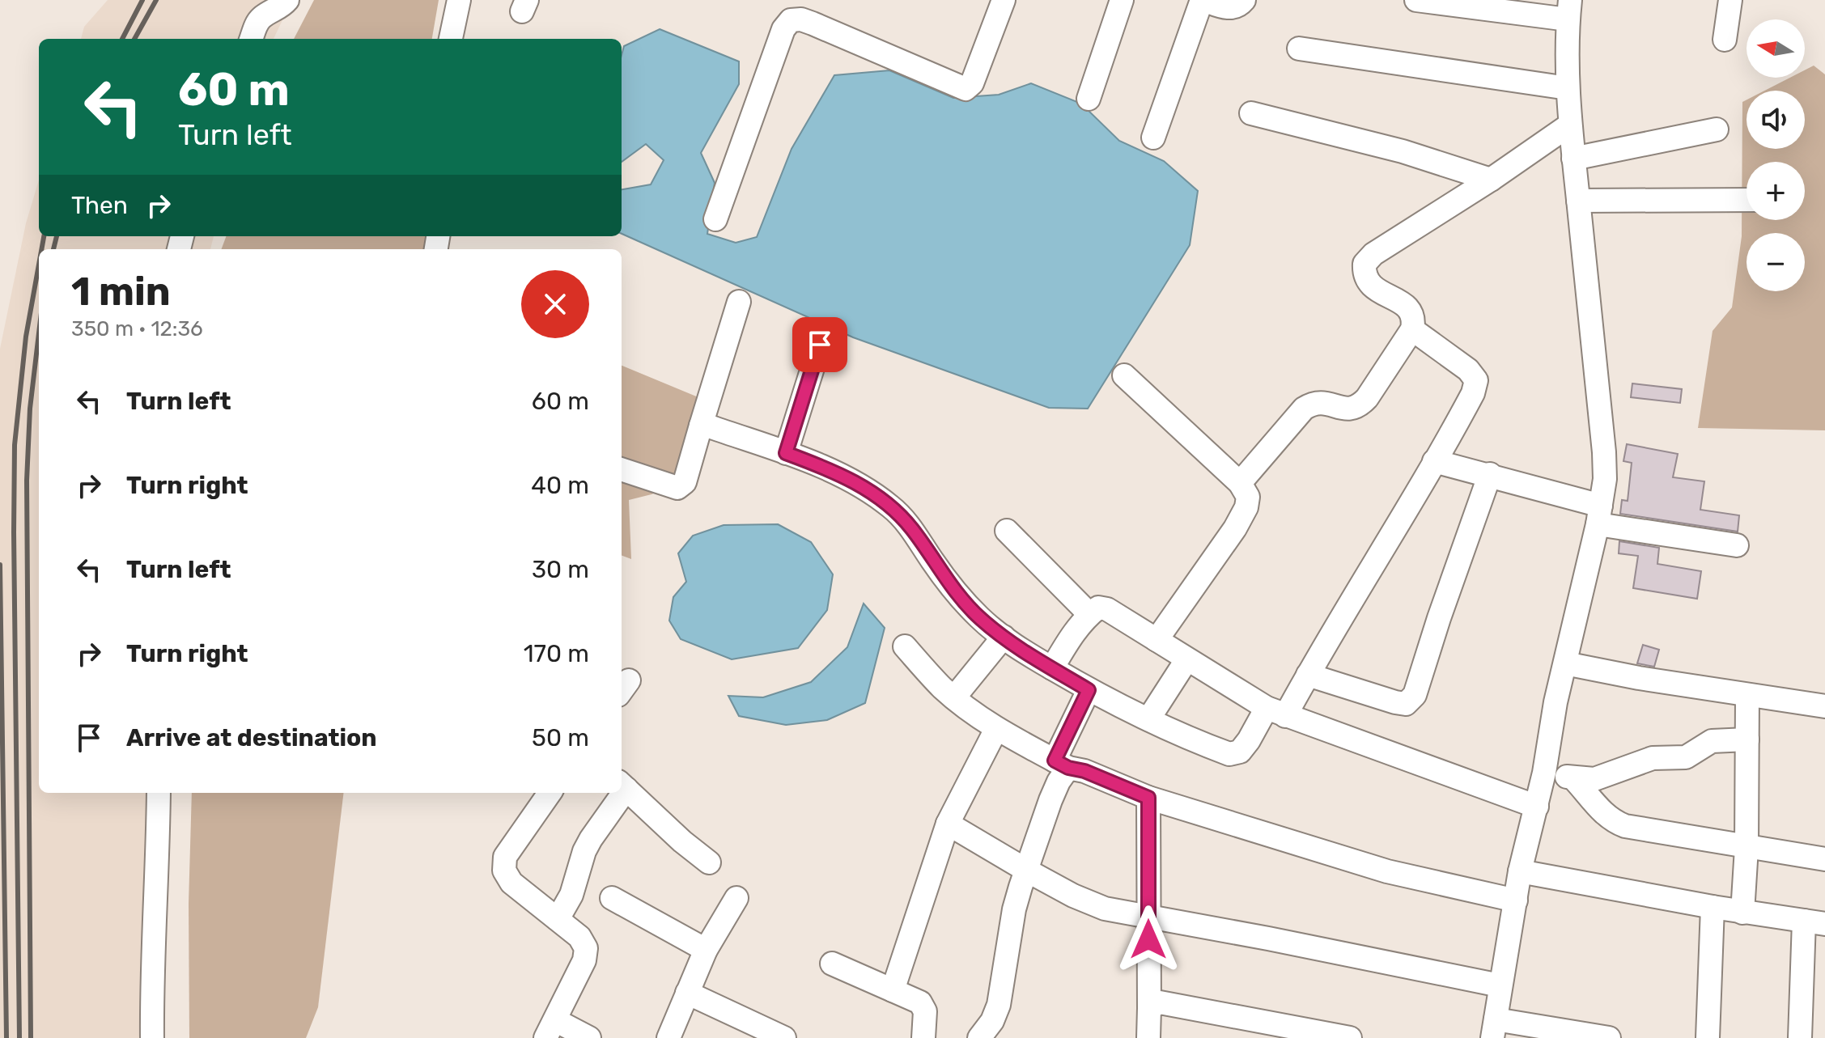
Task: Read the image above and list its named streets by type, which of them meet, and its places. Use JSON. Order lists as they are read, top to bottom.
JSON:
{
  "north": "left",
  "page": {
    "map_buttons": ["+", "−"],
    "turn": ["60 m", "Turn left"],
    "then": "Then",
    "heading": ["1 min", "350 m · 12:36"],
    "list": [
      {
        "name": "Turn left",
        "value": "60 m"
      },
      {
        "name": "Turn right",
        "value": "40 m"
      },
      {
        "name": "Turn left",
        "value": "30 m"
      },
      {
        "name": "Turn right",
        "value": "170 m"
      },
      {
        "name": "Arrive at destination",
        "value": "50 m"
      }
    ]
  }
}
